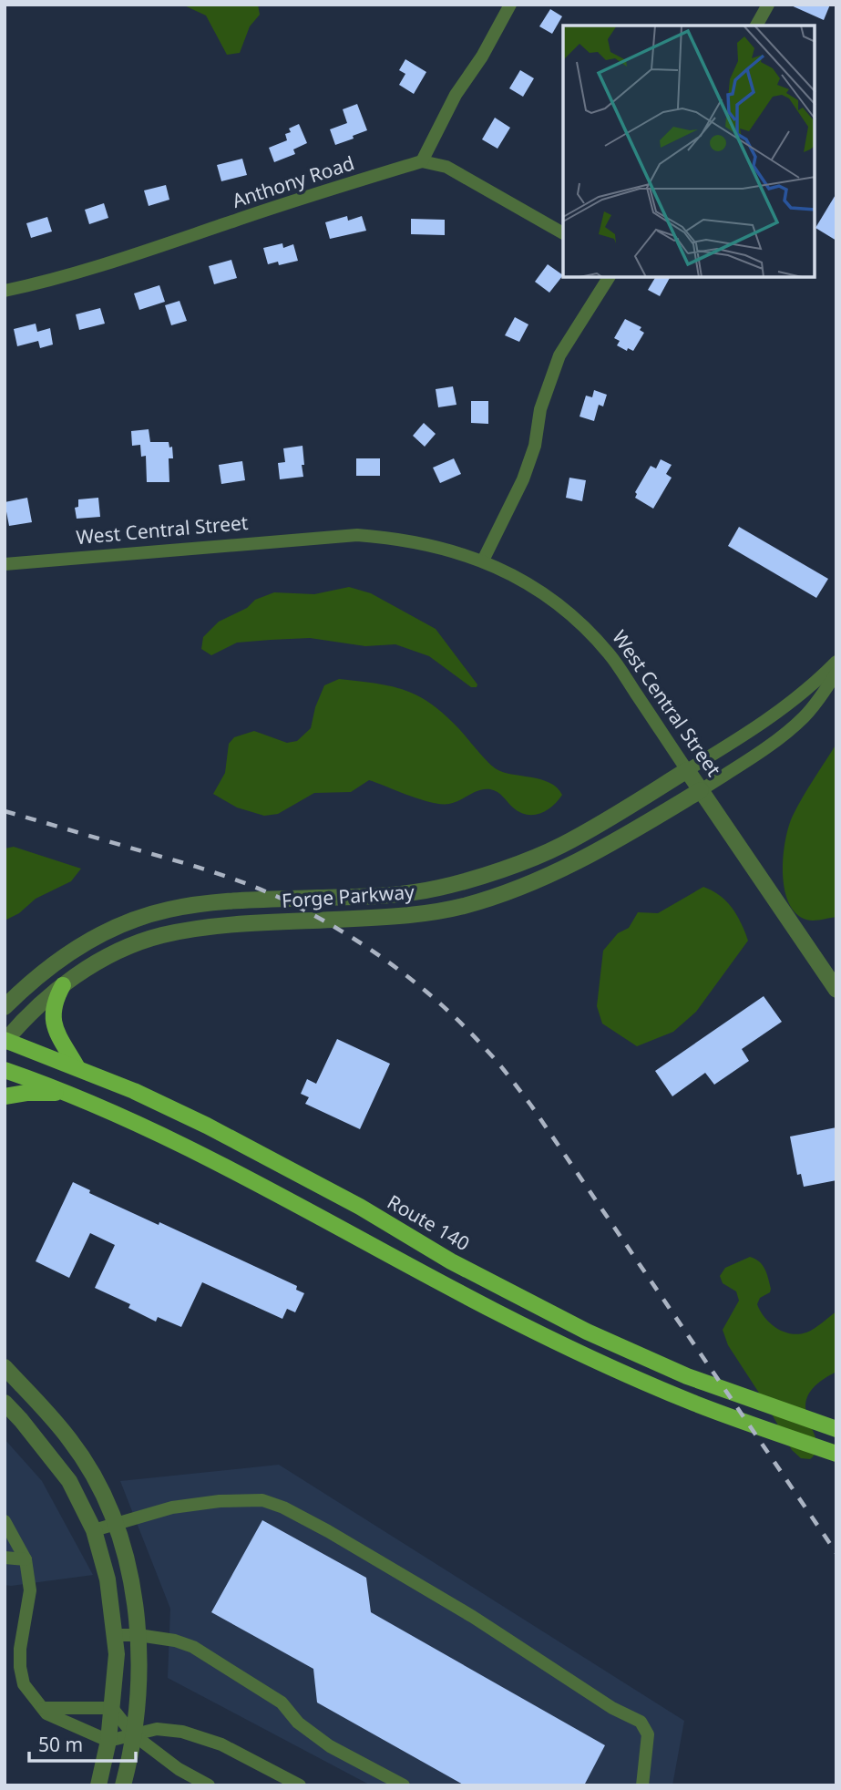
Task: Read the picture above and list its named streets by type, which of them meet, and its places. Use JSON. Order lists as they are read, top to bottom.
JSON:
{
  "streets": {
    "main road": ["Route 140"],
    "street": ["Anthony Road", "West Central Street", "Forge Parkway"]
  },
  "crossings": [
    ["West Central Street", "Forge Parkway"],
    ["Forge Parkway", "Route 140"]
  ],
  "scale_bar": "50 m"
}
